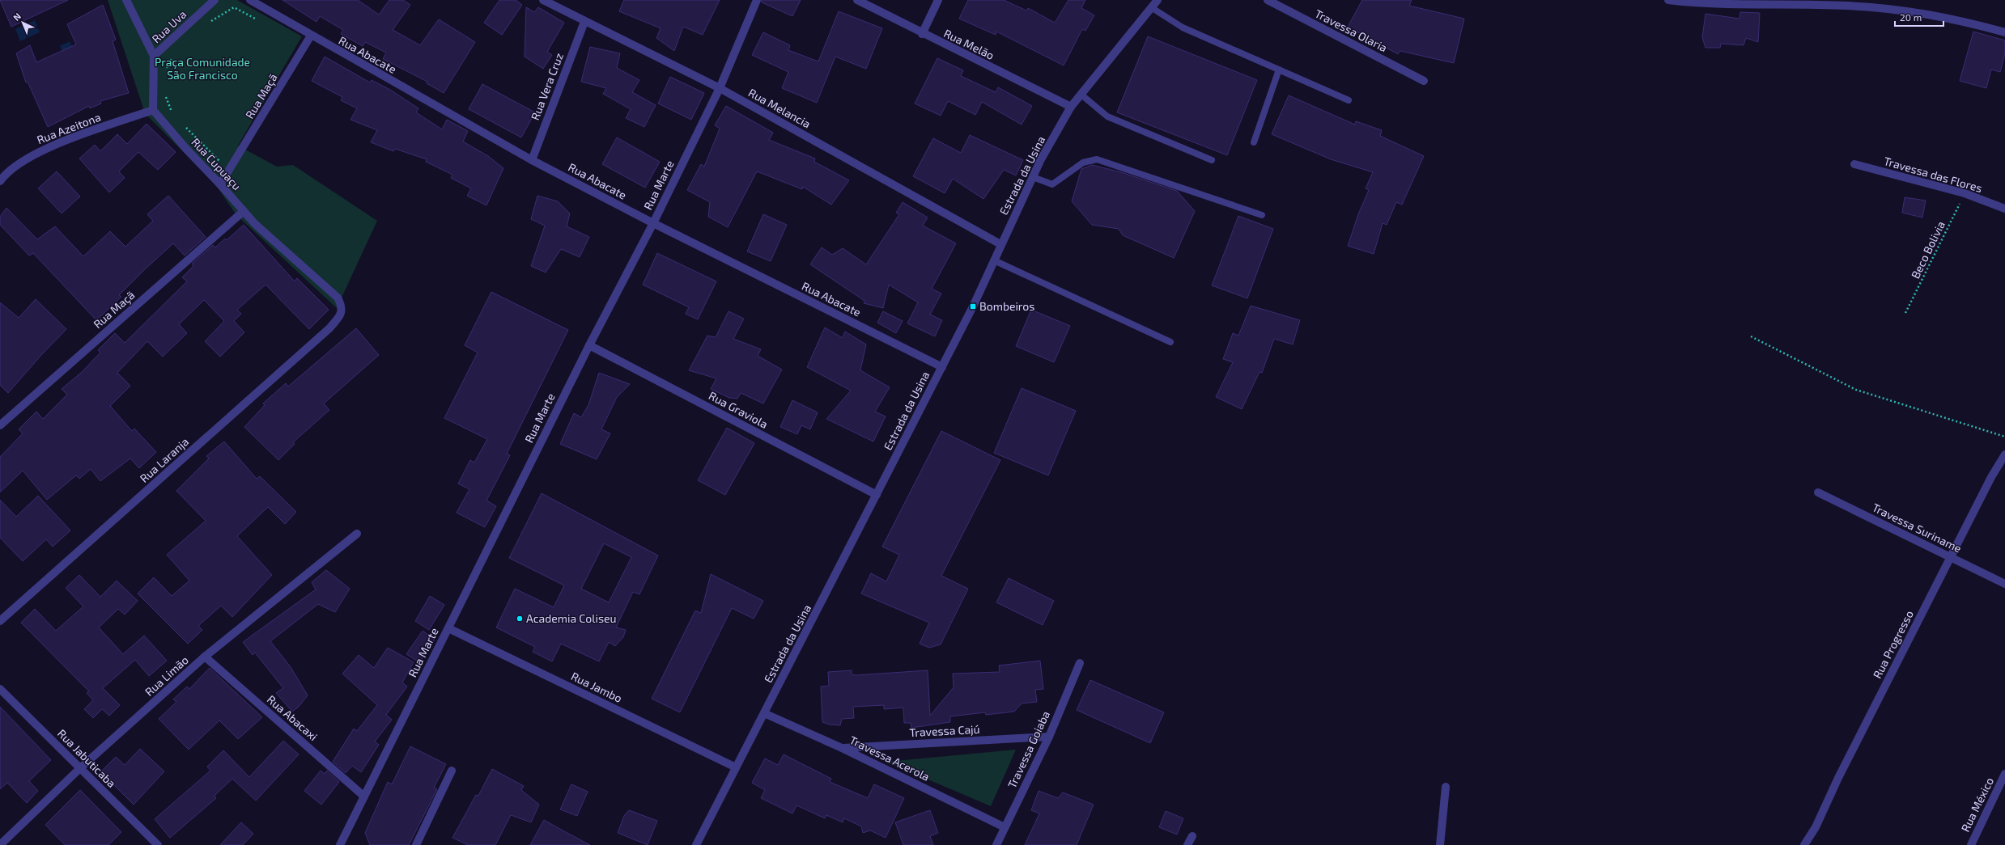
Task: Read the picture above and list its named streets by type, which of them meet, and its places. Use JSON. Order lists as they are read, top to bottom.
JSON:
{
  "streets": {
    "street": [
      "Rua Uva",
      "Travessa Olaria",
      "Rua Melão",
      "Rua Abacate",
      "Rua Vera Cruz",
      "Rua Maçã",
      "Rua Melancia",
      "Rua Azeitona",
      "Rua Cupuaçu",
      "Travessa das Flores",
      "Estrada da Usina",
      "Rua Marte",
      "Rua Graviola",
      "Rua Laranja",
      "Travessa Suriname",
      "Rua Progresso",
      "Rua Limão",
      "Rua Jambo",
      "Rua Abacaxi",
      "Travessa Cajú",
      "Travessa Goiaba",
      "Rua Jabuticaba",
      "Travessa Acerola",
      "Rua México"
    ],
    "path": ["Beco Bolivia"]
  },
  "crossings": [
    ["Rua Melão", "Estrada da Usina"],
    ["Rua Abacate", "Rua Vera Cruz"],
    ["Rua Abacate", "Rua Maçã"],
    ["Rua Abacate", "Estrada da Usina"],
    ["Rua Abacate", "Rua Marte"],
    ["Rua Vera Cruz", "Rua Melancia"],
    ["Rua Maçã", "Rua Cupuaçu"],
    ["Rua Melancia", "Estrada da Usina"],
    ["Rua Melancia", "Rua Marte"],
    ["Rua Azeitona", "Rua Cupuaçu"],
    ["Rua Cupuaçu", "Rua Laranja"],
    ["Travessa das Flores", "Beco Bolivia"],
    ["Estrada da Usina", "Rua Graviola"],
    ["Estrada da Usina", "Rua Jambo"],
    ["Estrada da Usina", "Travessa Acerola"],
    ["Rua Marte", "Rua Graviola"],
    ["Rua Marte", "Rua Jambo"],
    ["Rua Marte", "Rua Abacaxi"],
    ["Travessa Suriname", "Rua Progresso"],
    ["Rua Limão", "Rua Abacaxi"],
    ["Rua Limão", "Rua Jabuticaba"],
    ["Travessa Cajú", "Travessa Goiaba"],
    ["Travessa Cajú", "Travessa Acerola"],
    ["Travessa Goiaba", "Travessa Acerola"]
  ],
  "parks": ["Praça Comunidade São Francisco"],
  "places": {
    "transit": ["Bombeiros"],
    "other": ["Academia Coliseu"]
  },
  "scale_bar": "20 m",
  "north": "top left"
}
